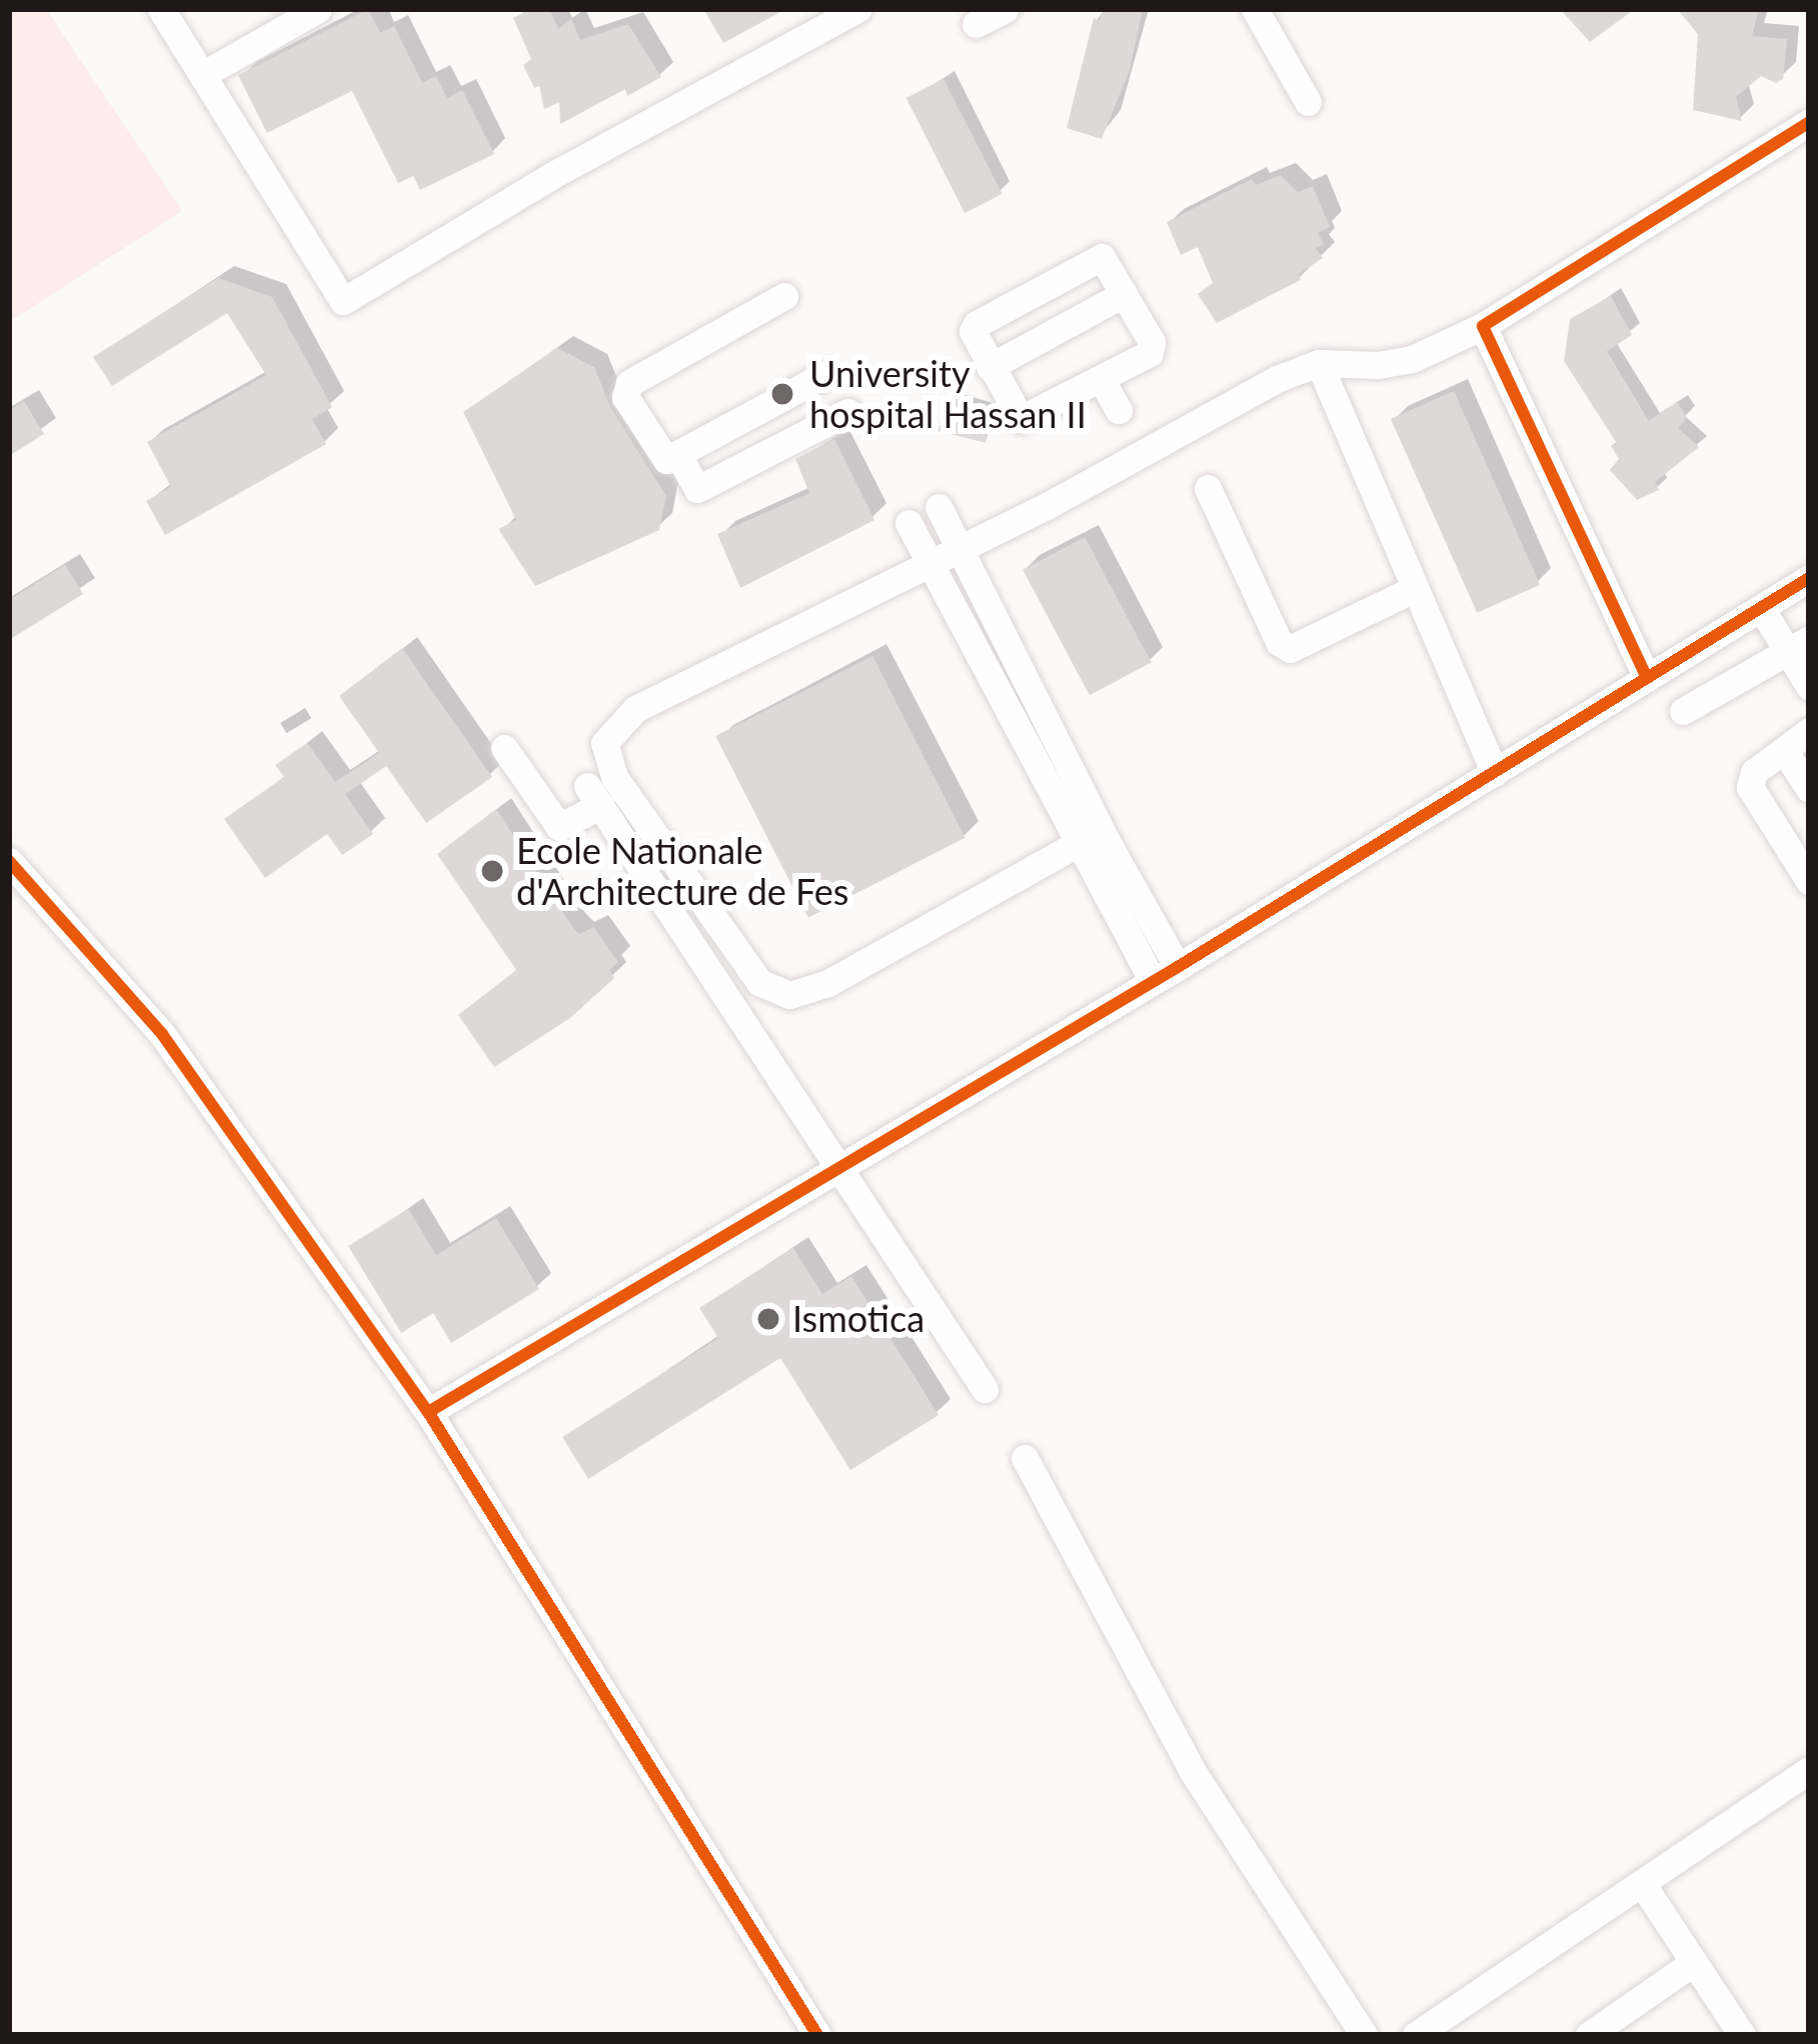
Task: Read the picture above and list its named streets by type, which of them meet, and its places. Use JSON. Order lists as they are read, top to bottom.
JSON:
{
  "places": ["University hospital Hassan II", "Ecole Nationale d'Architecture de Fes", "Ismotica"]
}
